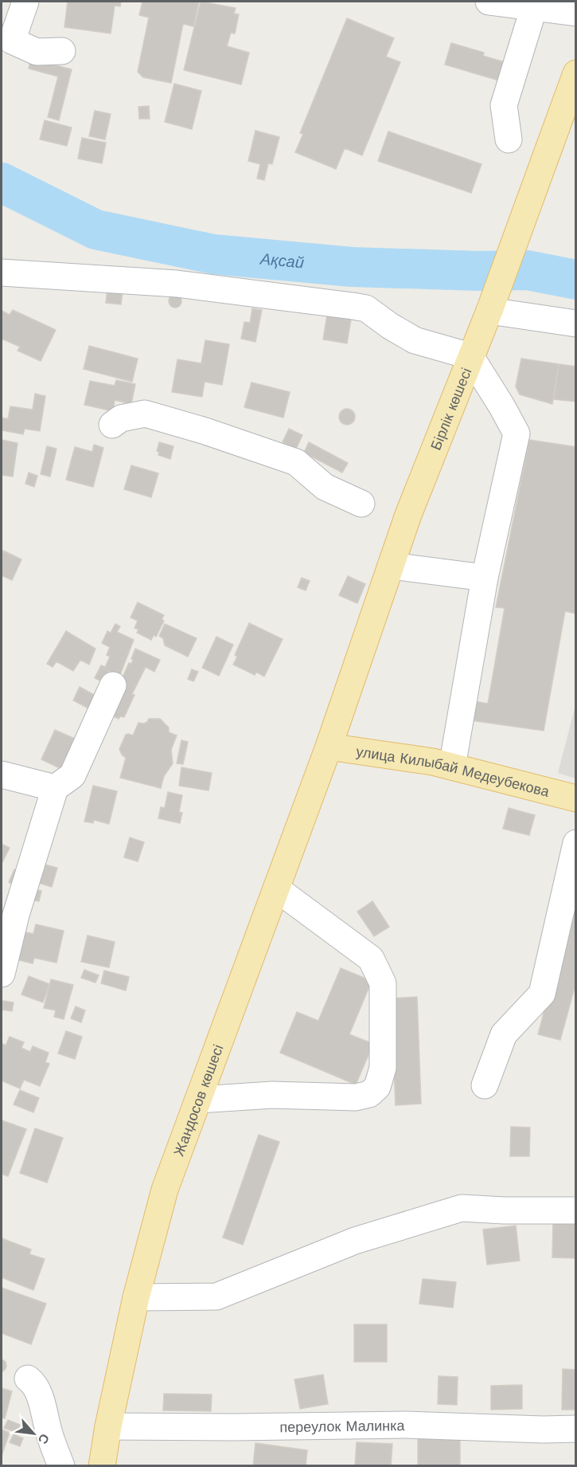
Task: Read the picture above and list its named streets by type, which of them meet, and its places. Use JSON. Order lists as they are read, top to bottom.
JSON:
{
  "streets": {
    "main road": ["Бірлік көшесі", "улица Килыбай Медеубекова", "Жандосов көшесі"],
    "street": ["переулок Малинка"]
  },
  "crossings": [
    ["Бірлік көшесі", "улица Килыбай Медеубекова"],
    ["Бірлік көшесі", "Жандосов көшесі"],
    ["улица Килыбай Медеубекова", "Жандосов көшесі"],
    ["Жандосов көшесі", "переулок Малинка"]
  ],
  "water": ["Ақсай"],
  "north": "bottom right"
}
